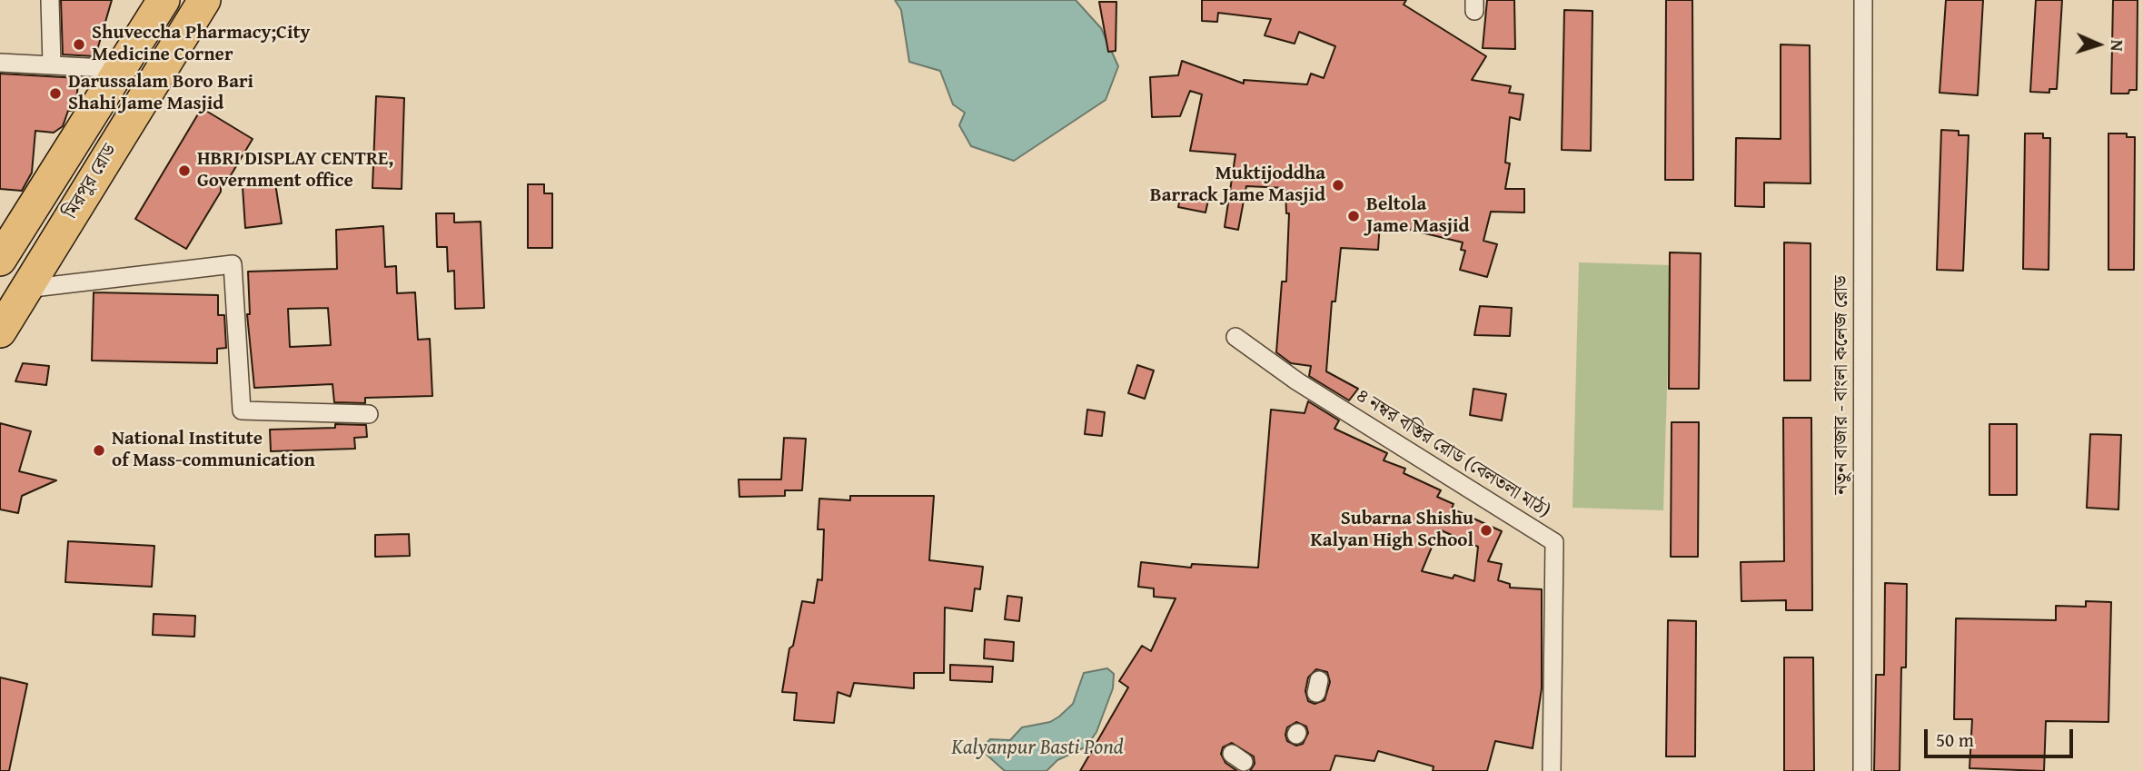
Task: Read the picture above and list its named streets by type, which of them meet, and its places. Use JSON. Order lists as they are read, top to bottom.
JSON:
{
  "streets": {
    "highway": ["মিরপুর রোড"],
    "street": ["নতুন বাজার - বাংলা কলেজ রোড", "৪ নম্বর বস্তির রোড (বেলতলা মাঠ)"]
  },
  "water": ["Kalyanpur Basti Pond"],
  "places": [
    "Shuveccha Pharmacy;City Medicine Corner",
    "Darussalam Boro Bari Shahi Jame Masjid",
    "HBRI DISPLAY CENTRE, Government office",
    "Muktijoddha Barrack Jame Masjid",
    "Beltola Jame Masjid",
    "National Institute of Mass-communication",
    "Subarna Shishu Kalyan High School"
  ],
  "scale_bar": "50 m",
  "north": "right"
}
